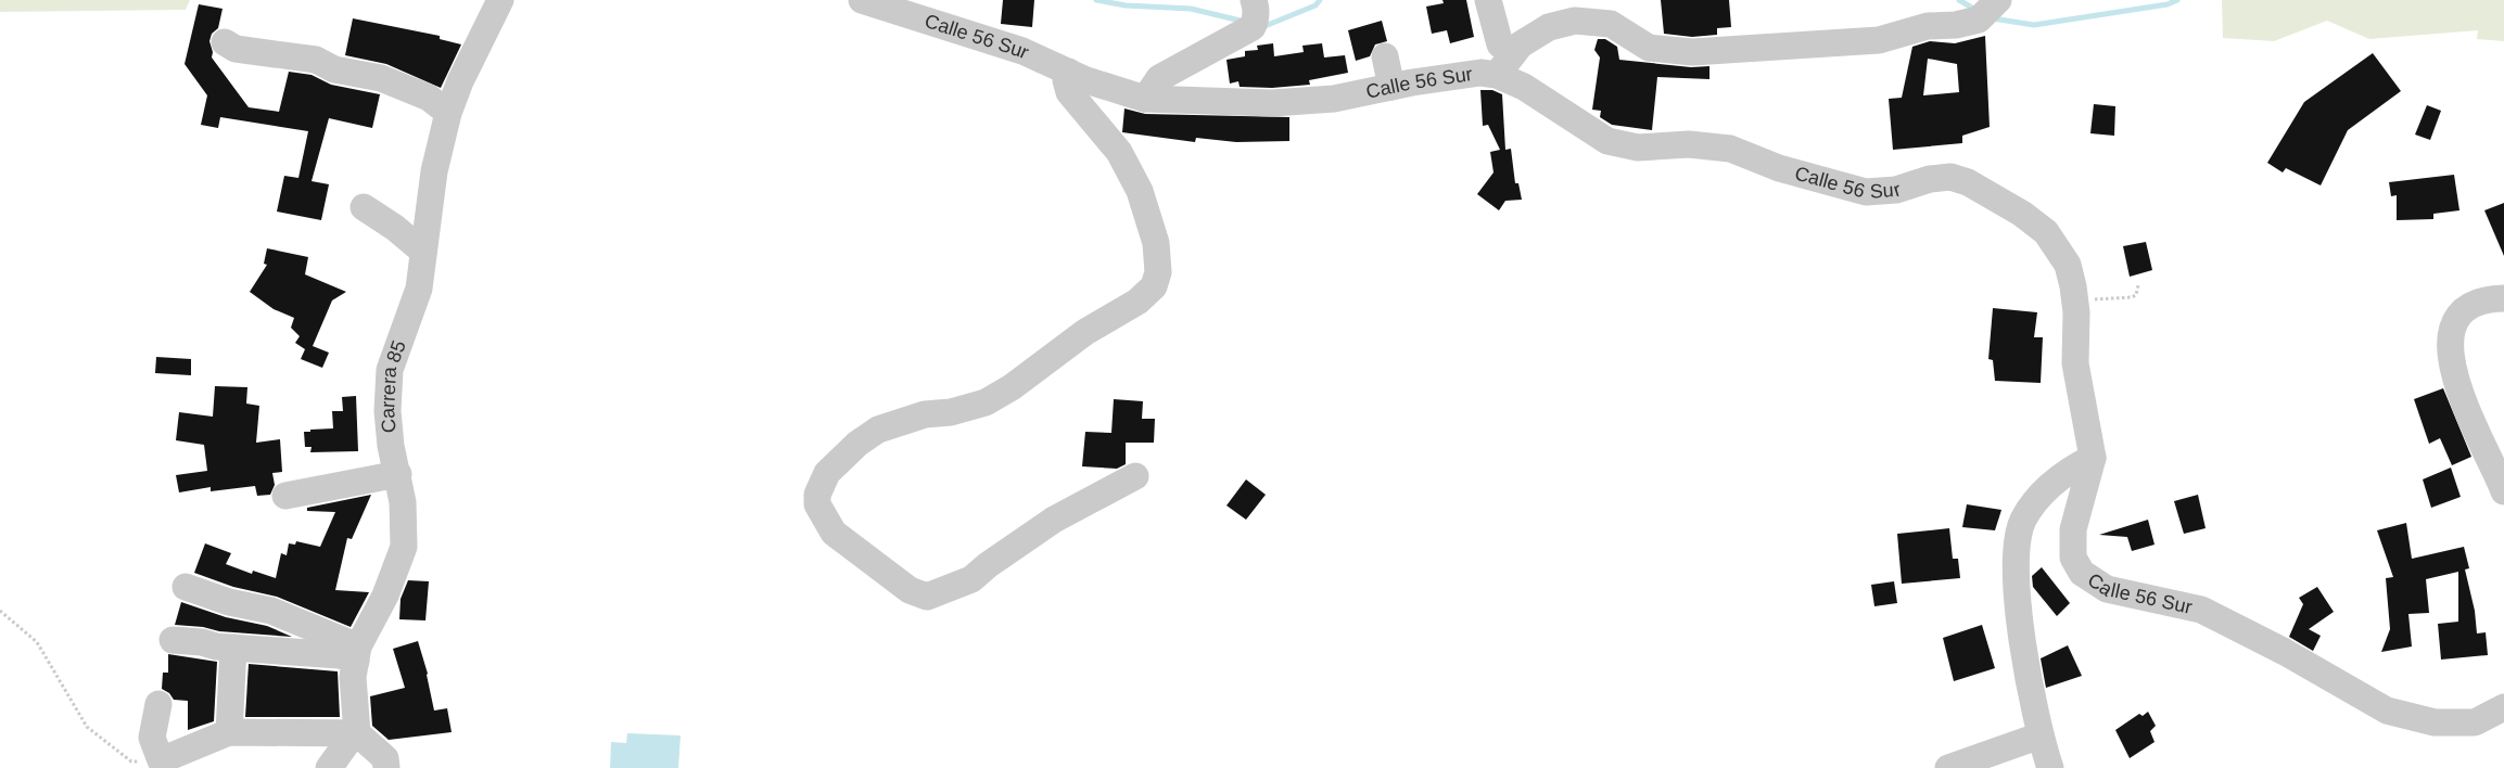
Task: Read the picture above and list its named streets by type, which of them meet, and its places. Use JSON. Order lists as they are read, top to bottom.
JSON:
{
  "streets": {
    "street": ["Calle 56 Sur", "Carrera 85"]
  }
}
